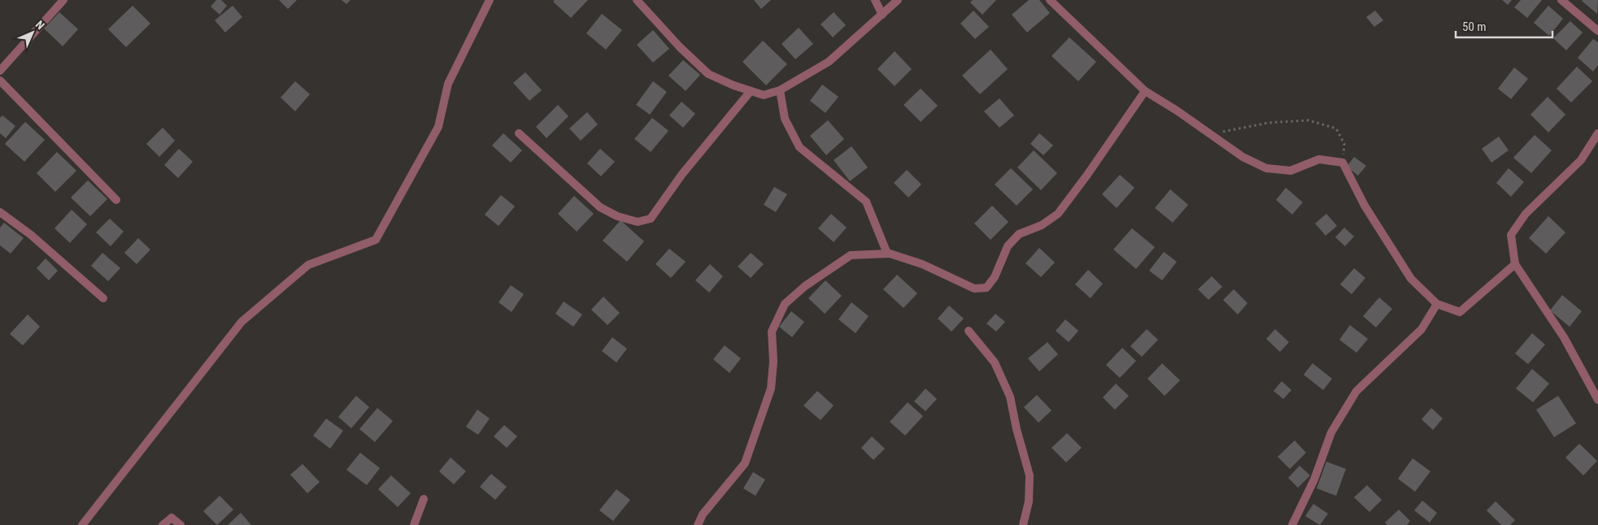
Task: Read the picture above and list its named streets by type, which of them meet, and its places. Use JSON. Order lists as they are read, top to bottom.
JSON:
{
  "scale_bar": "50 m",
  "north": "top right"
}
